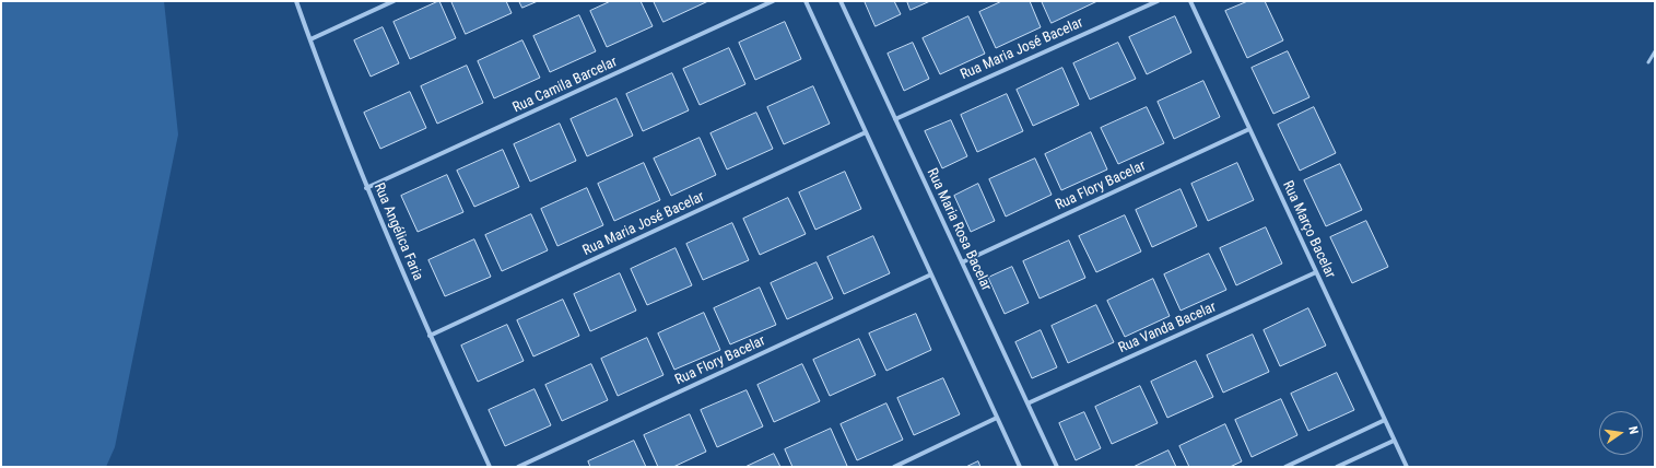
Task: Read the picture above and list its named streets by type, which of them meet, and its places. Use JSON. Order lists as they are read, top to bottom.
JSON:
{
  "streets": {
    "street": [
      "Rua Maria José Bacelar",
      "Rua Camila Barcelar",
      "Rua Flory Bacelar",
      "Rua Maria Rosa Bacelar",
      "Rua Março Bacelar",
      "Rua Angélica Faria",
      "Rua Vanda Bacelar"
    ]
  },
  "crossings": [
    ["Rua Maria José Bacelar", "Rua Maria Rosa Bacelar"],
    ["Rua Maria José Bacelar", "Rua Angélica Faria"],
    ["Rua Camila Barcelar", "Rua Angélica Faria"],
    ["Rua Flory Bacelar", "Rua Maria Rosa Bacelar"],
    ["Rua Flory Bacelar", "Rua Março Bacelar"],
    ["Rua Maria Rosa Bacelar", "Rua Vanda Bacelar"],
    ["Rua Março Bacelar", "Rua Vanda Bacelar"]
  ],
  "north": "right"
}
